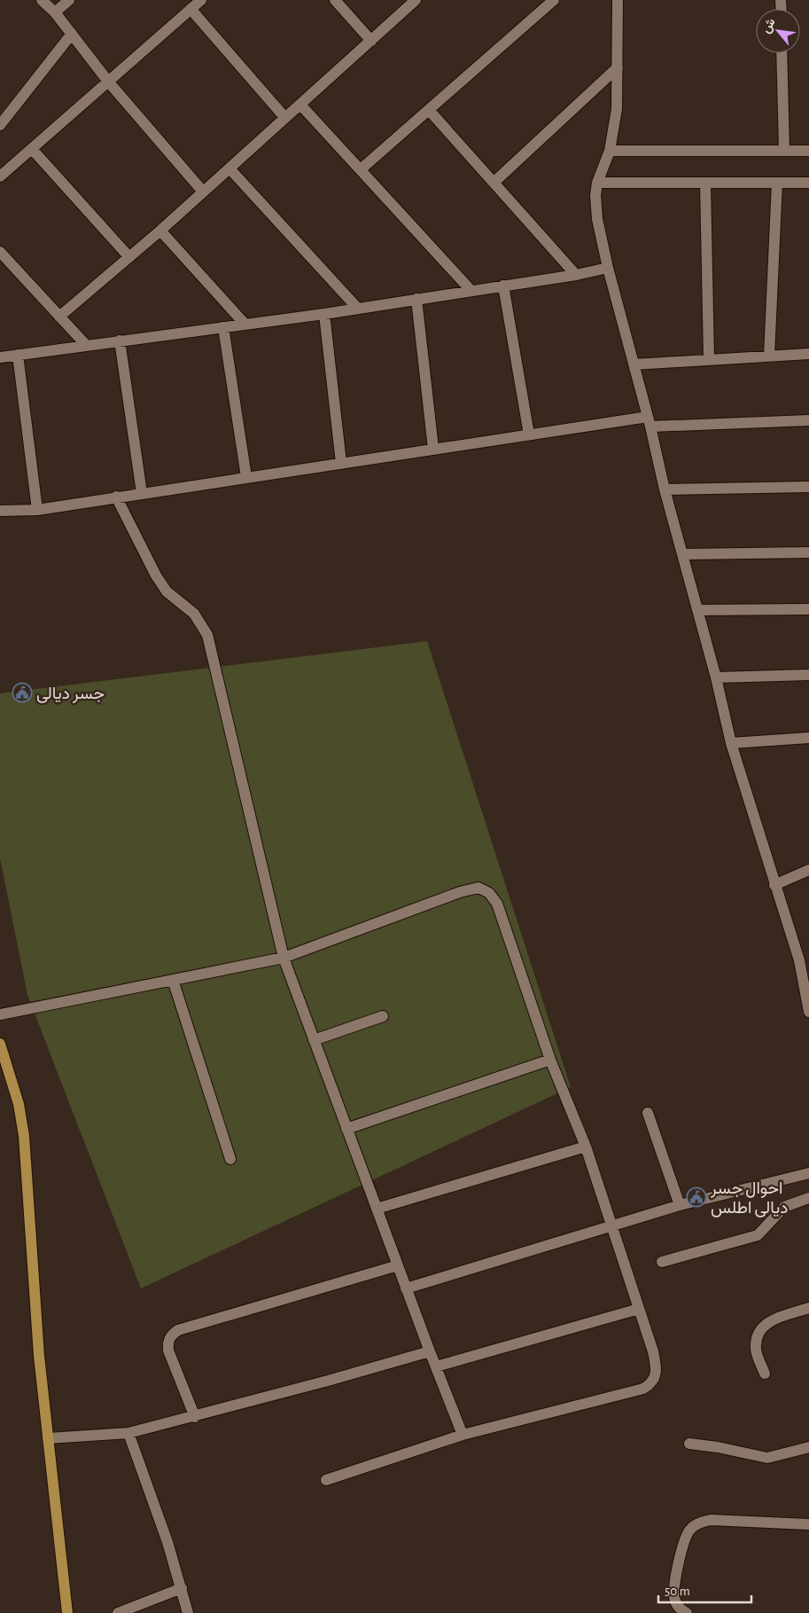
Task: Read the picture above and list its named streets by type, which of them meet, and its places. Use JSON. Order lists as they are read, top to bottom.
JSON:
{
  "places": {
    "public building": ["جسر ديالى", "احوال جسر ديالى اطلس"]
  },
  "scale_bar": "50 m",
  "north": "top left"
}
